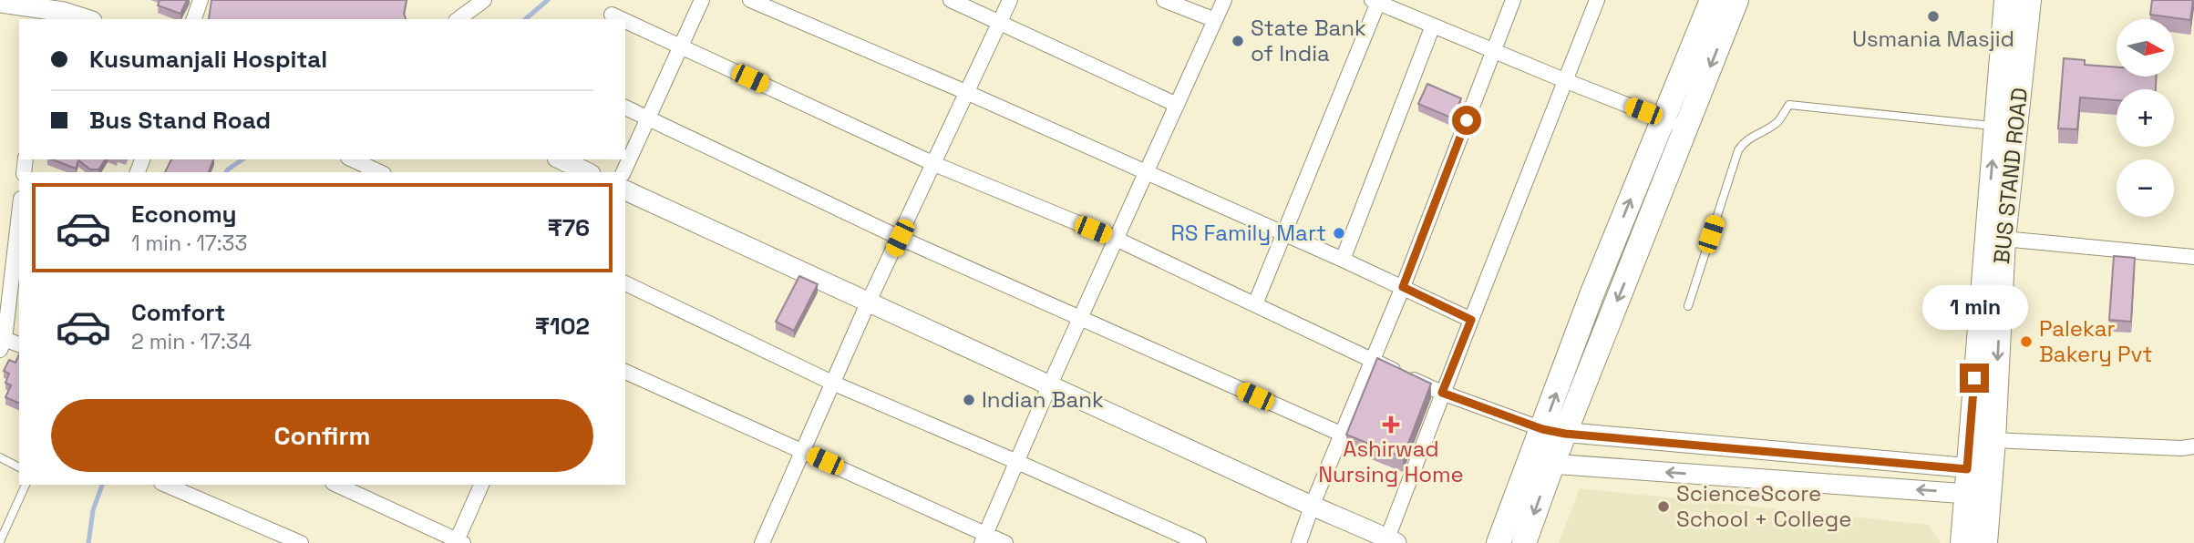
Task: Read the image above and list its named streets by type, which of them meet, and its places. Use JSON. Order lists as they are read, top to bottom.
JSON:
{
  "streets": {
    "main road": ["BUS STAND ROAD"]
  },
  "places": {
    "other": [
      "Usmania Masjid",
      "State Bank of India",
      "RS Family Mart",
      "Palekar Bakery Pvt",
      "Indian Bank",
      "ScienceScore School + College"
    ],
    "health": ["Ashirwad Nursing Home"]
  },
  "north": "right",
  "page": {
    "map_buttons": ["+", "−"],
    "banner": ["Kusumanjali Hospital", "Bus Stand Road"],
    "list": [
      {
        "name": "Economy",
        "note": "1 min · 17:33",
        "value": "₹76"
      },
      {
        "name": "Comfort",
        "note": "2 min · 17:34",
        "value": "₹102"
      }
    ],
    "bubble": "1 min",
    "buttons": "Confirm"
  }
}
